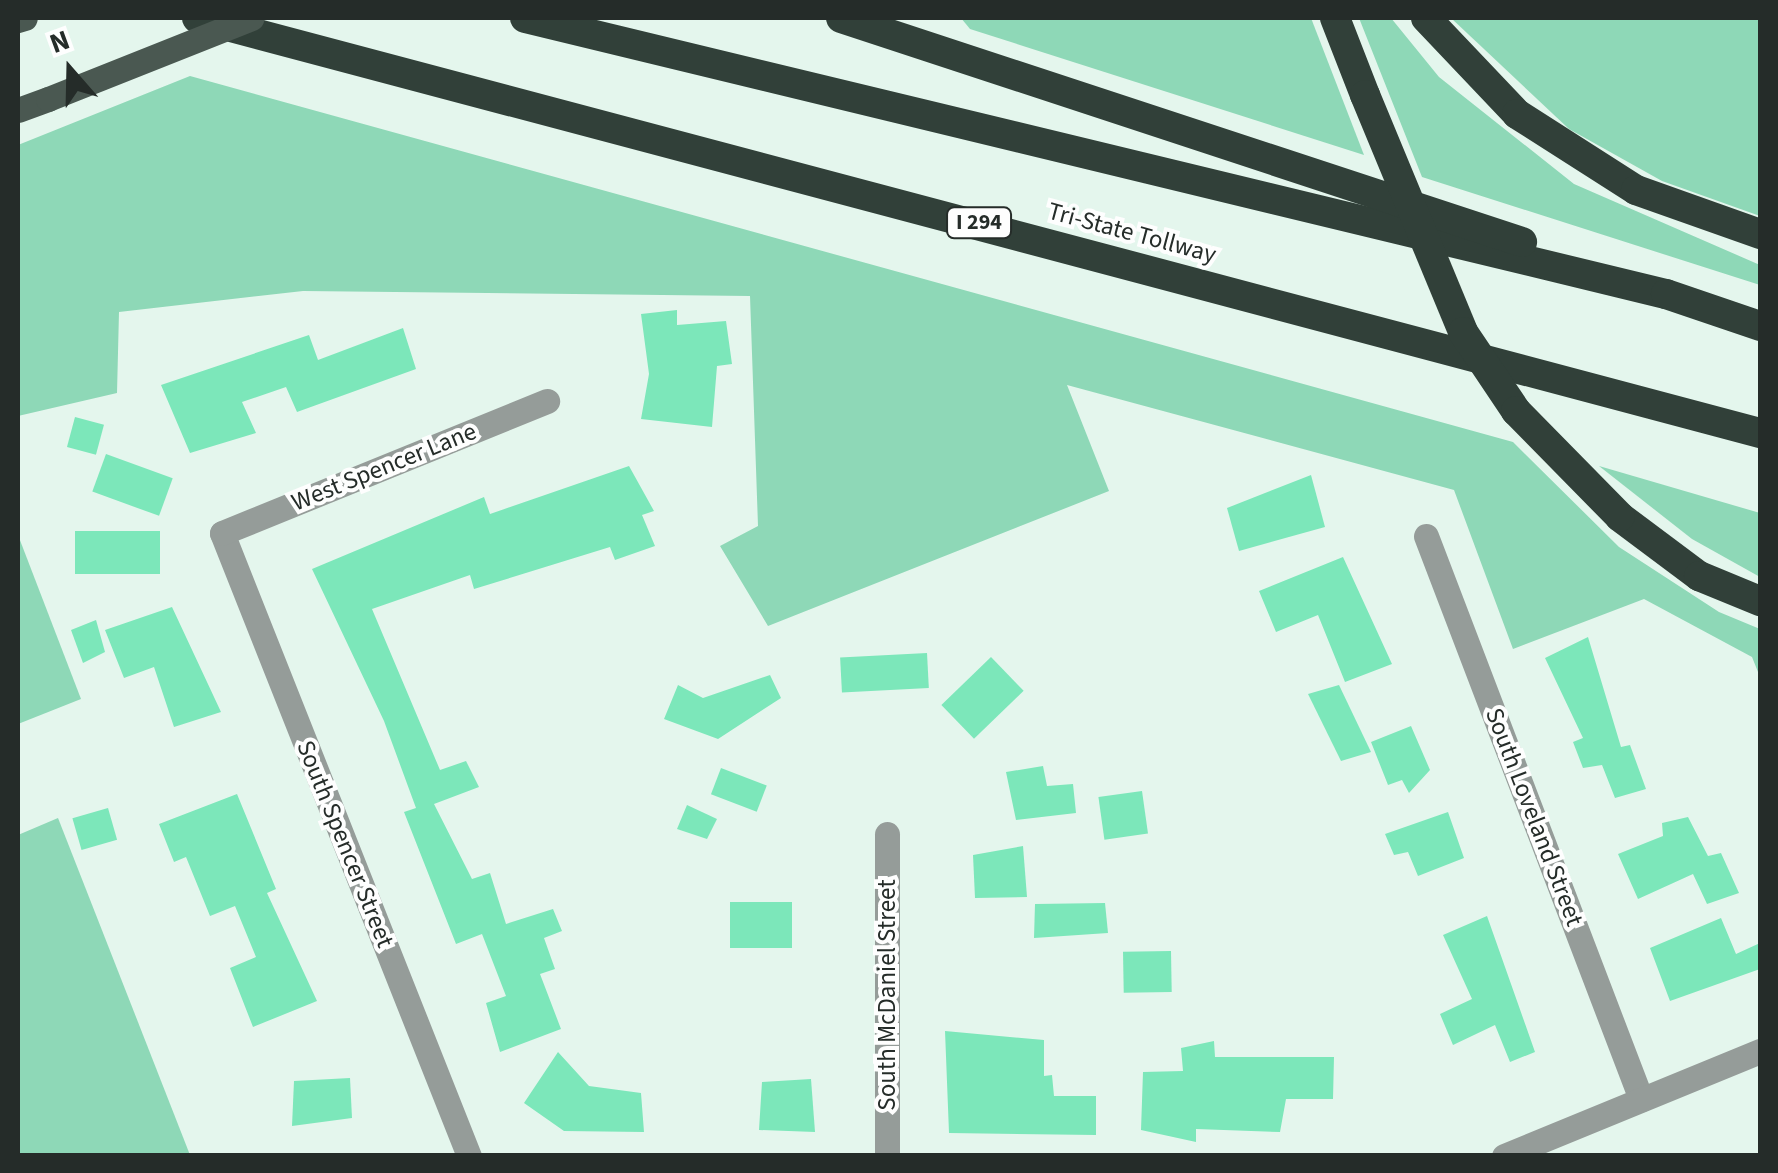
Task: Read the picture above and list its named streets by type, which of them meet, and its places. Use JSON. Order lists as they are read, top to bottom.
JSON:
{
  "streets": {
    "highway": ["I 294", "Tri-State Tollway"],
    "street": [
      "West Spencer Lane",
      "South Loveland Street",
      "South Spencer Street",
      "South McDaniel Street"
    ]
  },
  "crossings": [
    ["West Spencer Lane", "South Spencer Street"]
  ],
  "north": "top"
}
